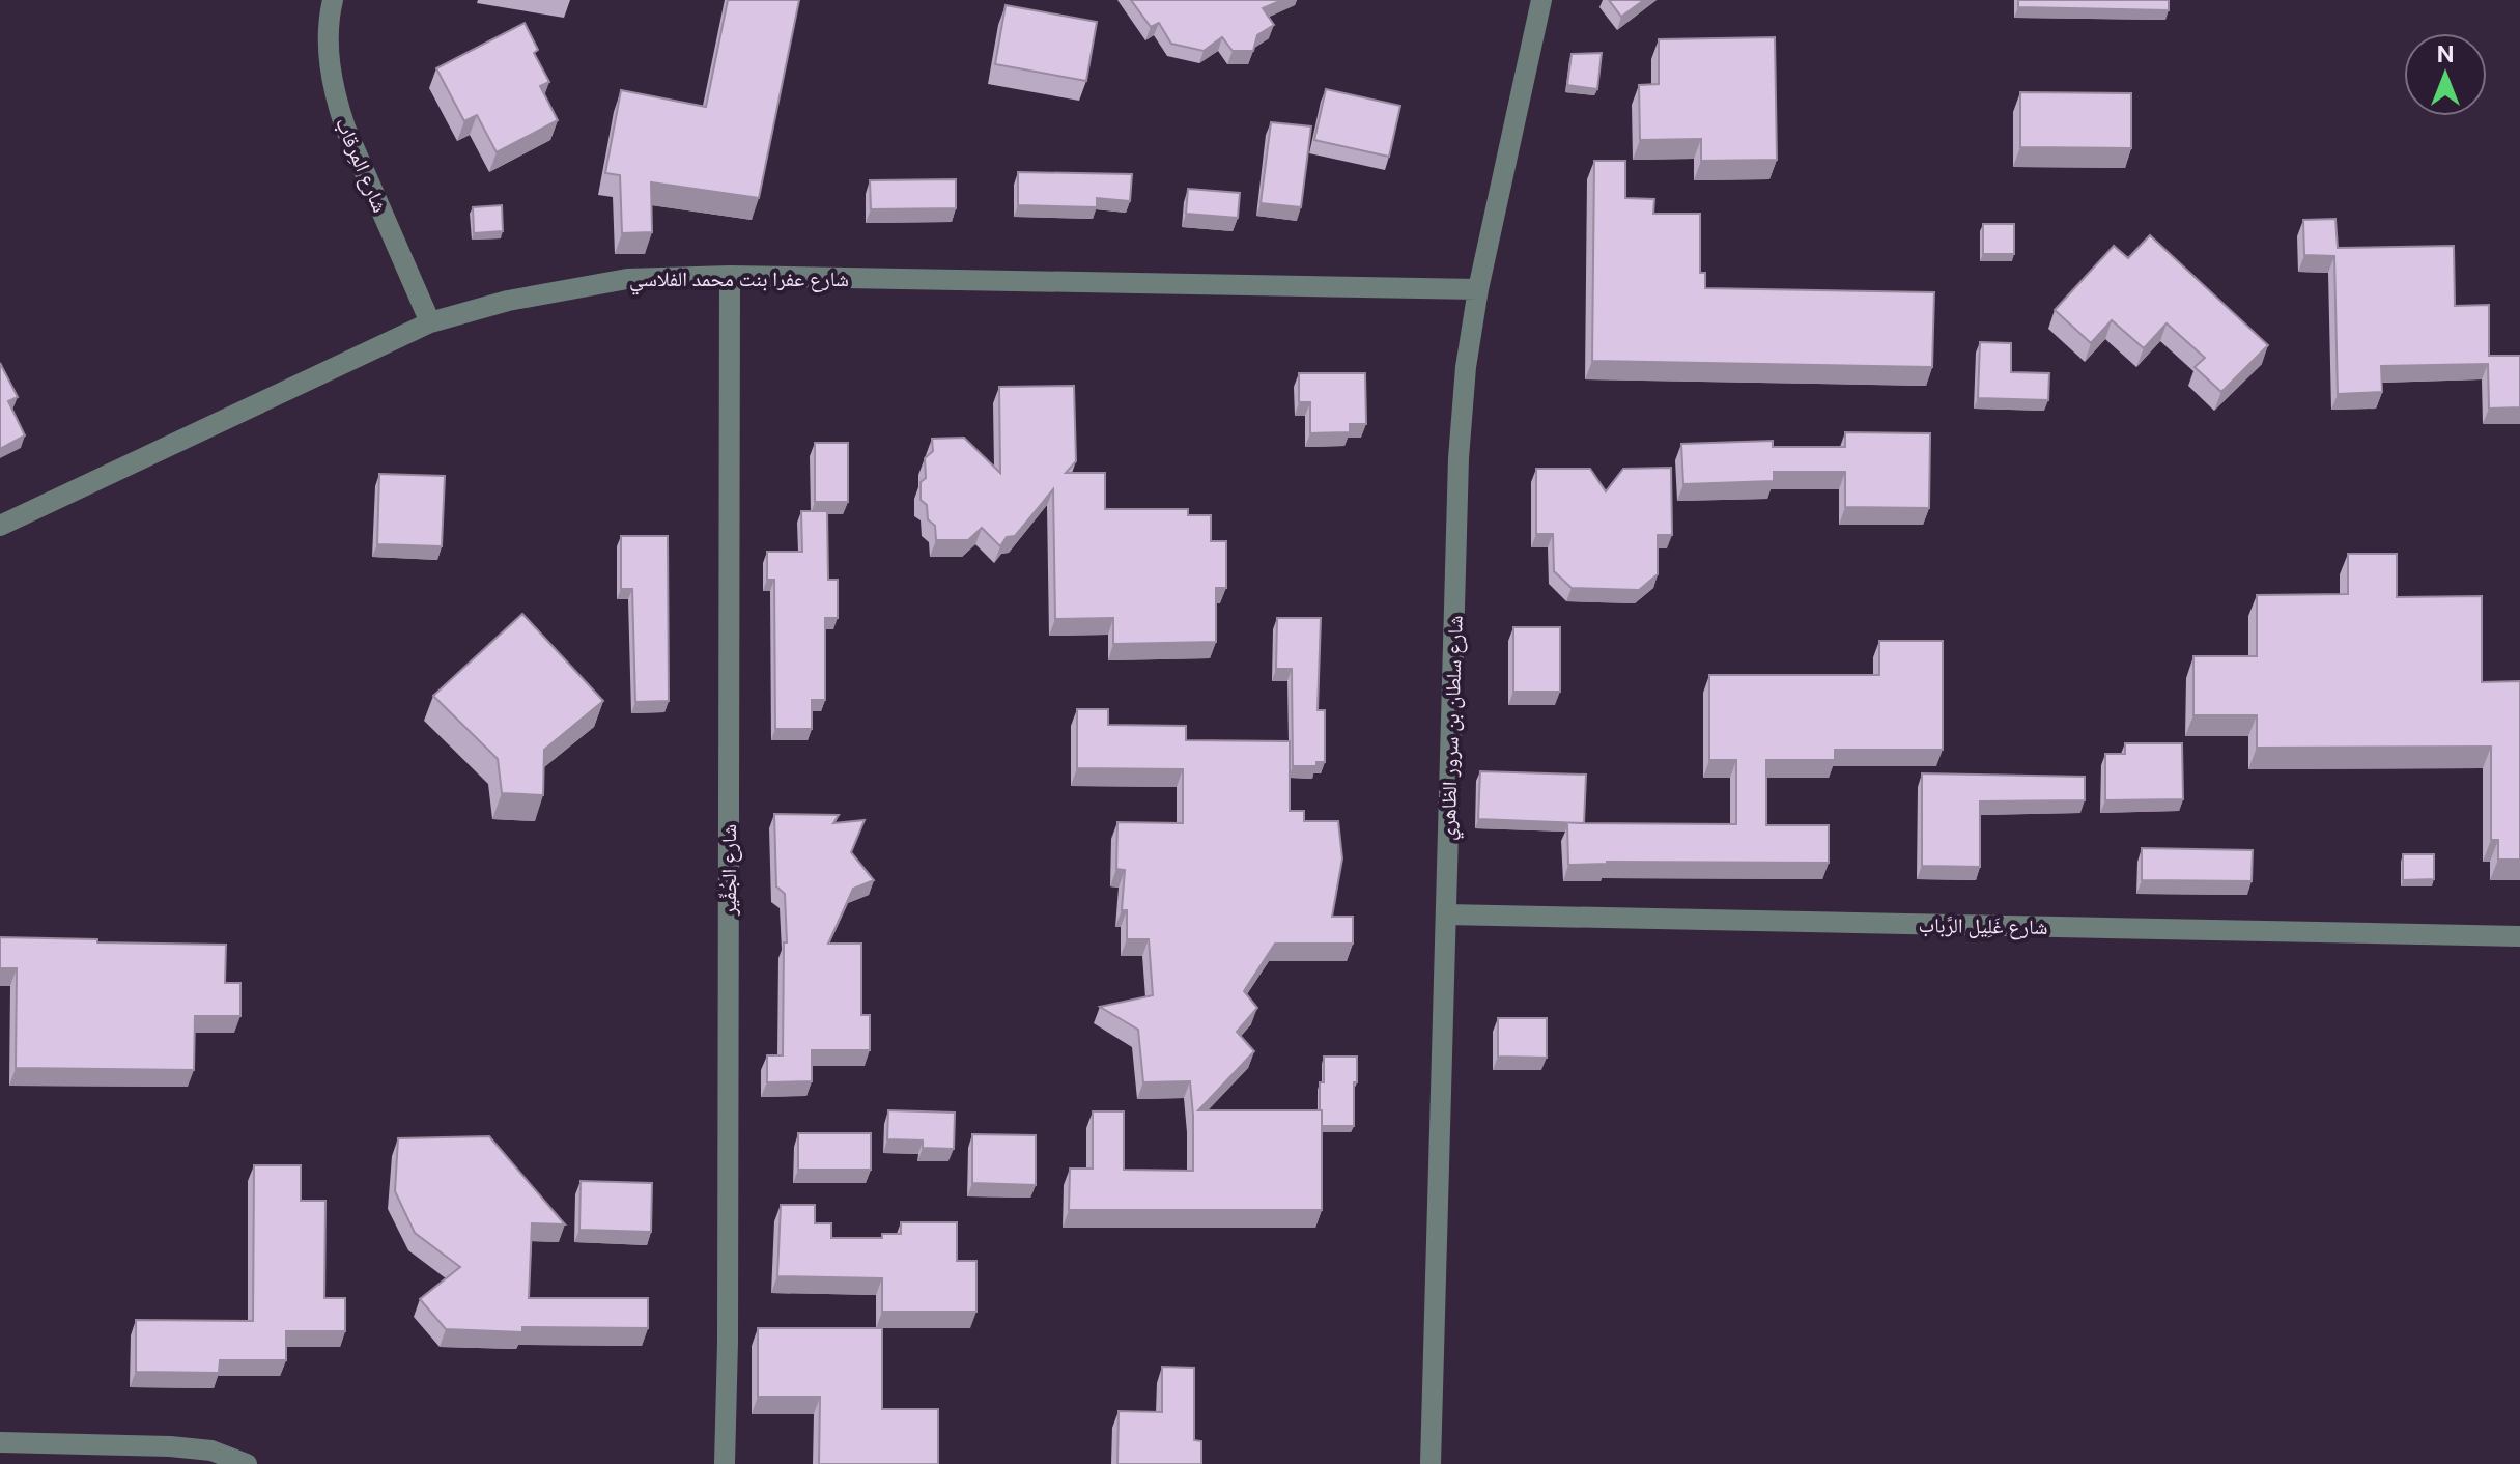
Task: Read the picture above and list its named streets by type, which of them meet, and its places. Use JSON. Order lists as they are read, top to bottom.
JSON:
{
  "streets": {
    "street": [
      "شارع المِرقاب",
      "شارع عفرا بنت محمد الفلاسي",
      "شارع سلطان بن سرور الظاهري",
      "شارع الجُفِّير",
      "شارع غَلِيل الرَّباب"
    ]
  },
  "crossings": [
    ["شارع المِرقاب", "شارع عفرا بنت محمد الفلاسي"],
    ["شارع عفرا بنت محمد الفلاسي", "شارع سلطان بن سرور الظاهري"],
    ["شارع عفرا بنت محمد الفلاسي", "شارع الجُفِّير"],
    ["شارع سلطان بن سرور الظاهري", "شارع غَلِيل الرَّباب"]
  ],
  "north": "top"
}
